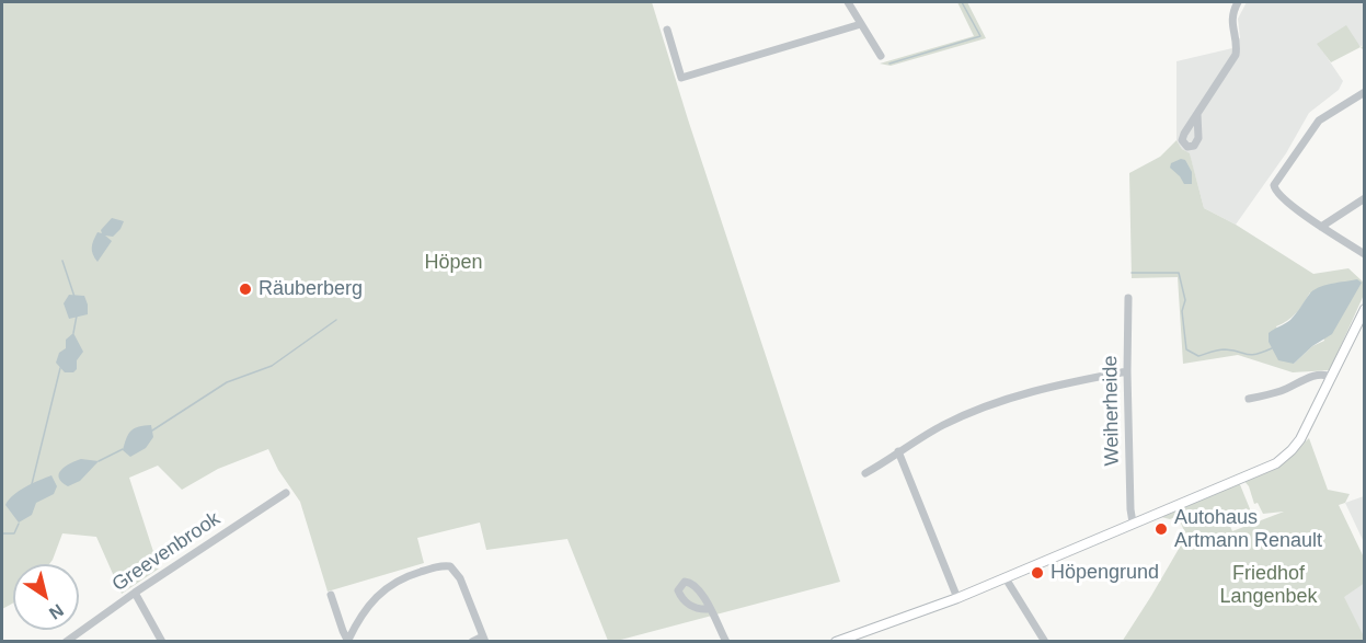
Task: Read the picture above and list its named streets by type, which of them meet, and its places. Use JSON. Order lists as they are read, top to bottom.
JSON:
{
  "streets": {
    "street": ["Weiherheide", "Greevenbrook"]
  },
  "parks": ["Höpen", "Friedhof Langenbek"],
  "places": ["Räuberberg", "Autohaus Artmann Renault", "Höpengrund"],
  "north": "bottom right"
}
